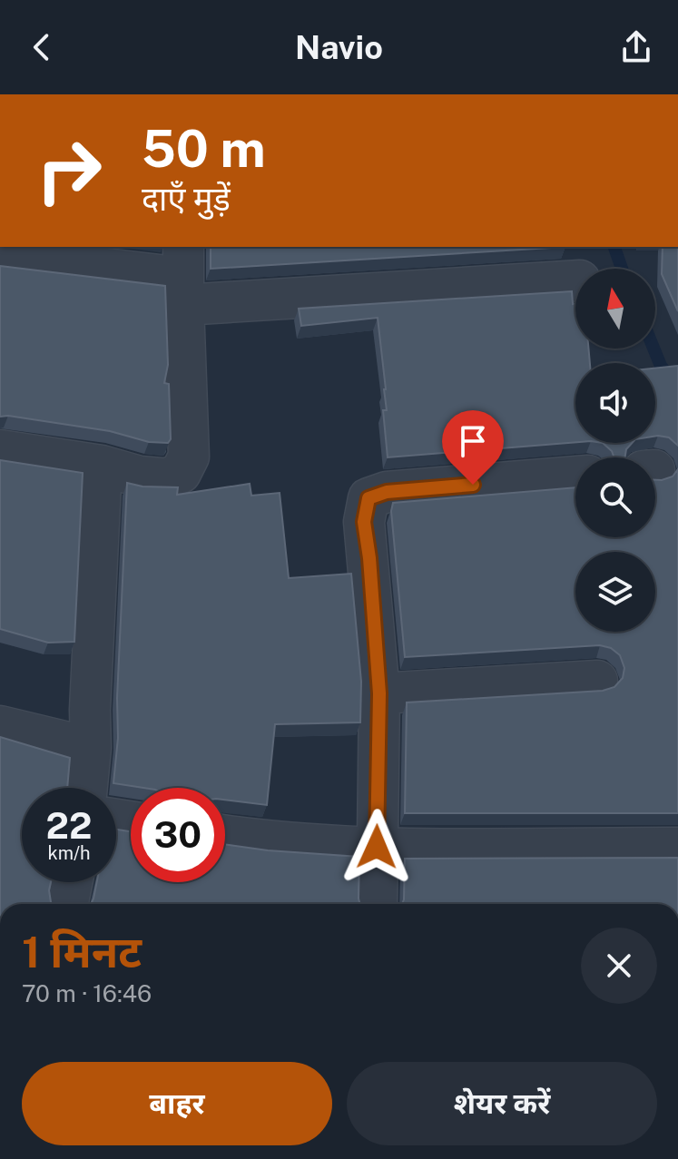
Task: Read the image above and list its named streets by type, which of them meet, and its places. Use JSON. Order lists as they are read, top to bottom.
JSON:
{
  "north": "top",
  "page": {
    "header": "Navio",
    "turn": ["50 m", "दाएँ मुड़ें"],
    "speed": "22 km/h",
    "limit": "30",
    "heading": ["1 मिनट", "70 m · 16:46"],
    "buttons": ["बाहर", "शेयर करें"]
  }
}
